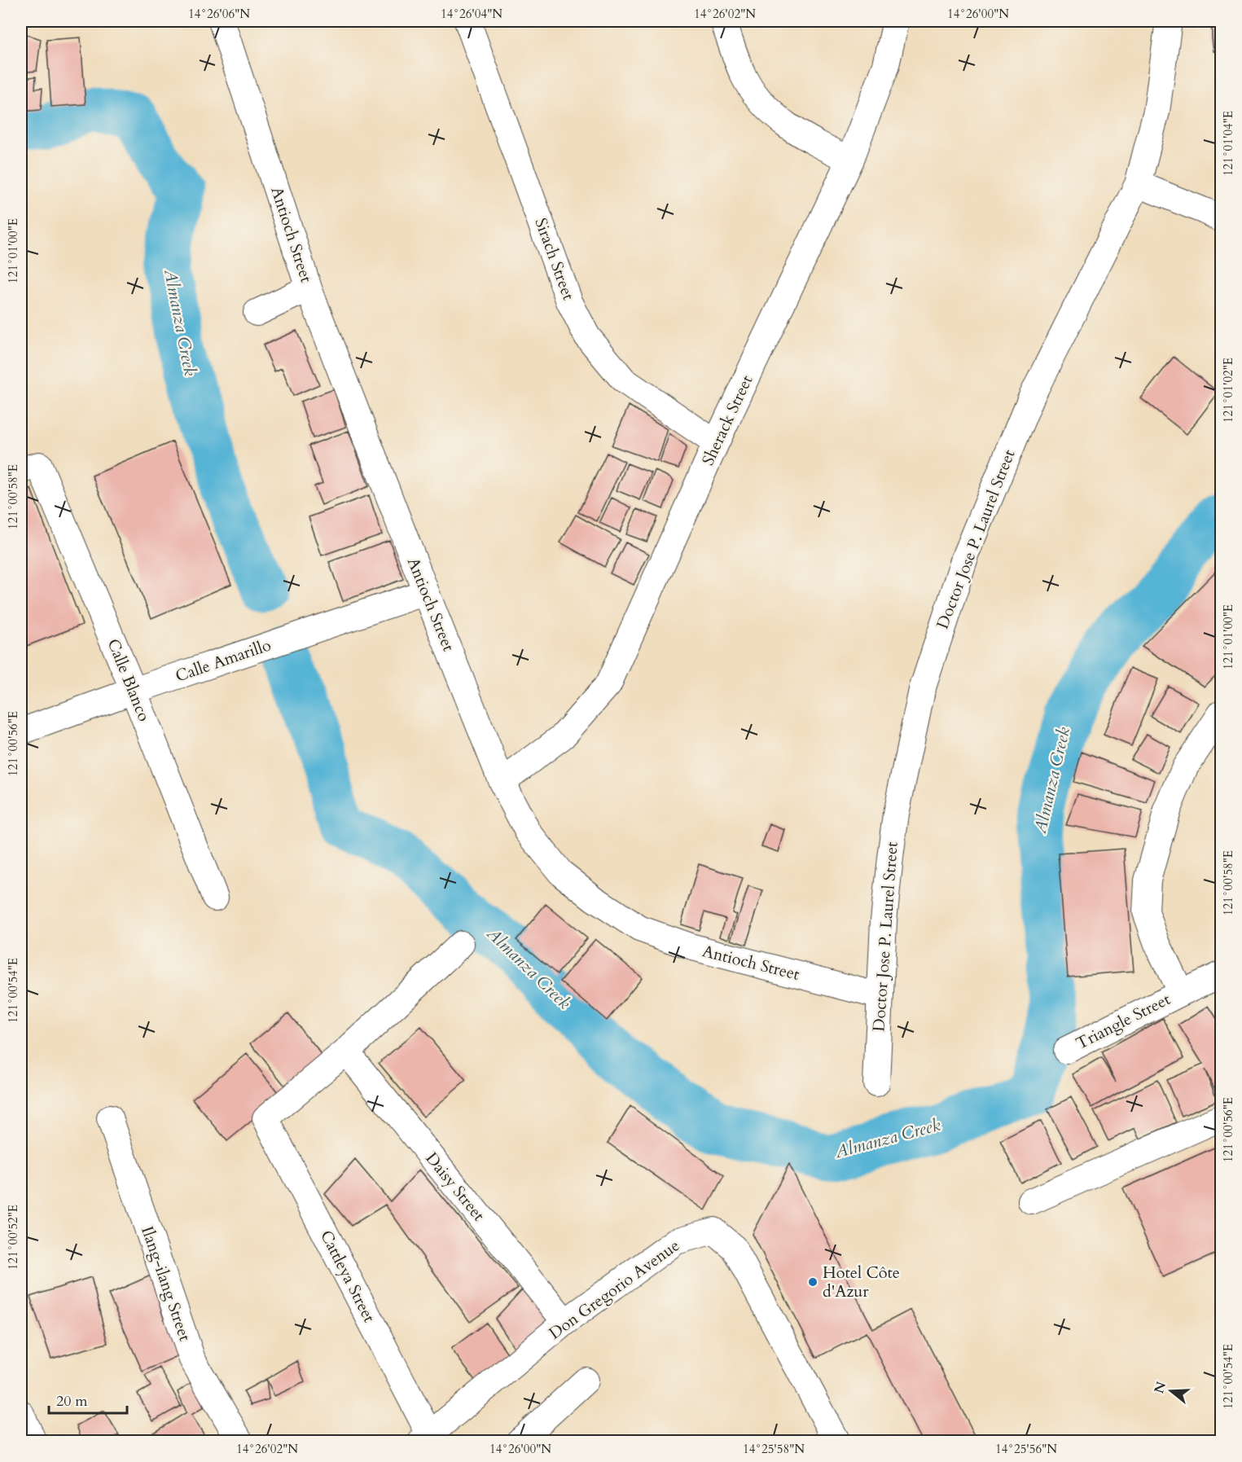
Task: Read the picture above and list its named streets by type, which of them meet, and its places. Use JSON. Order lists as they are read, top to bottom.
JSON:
{
  "streets": {
    "street": [
      "Antioch Street",
      "Sirach Street",
      "Sherack Street",
      "Doctor Jose P. Laurel Street",
      "Calle Amarillo",
      "Calle Blanco",
      "Triangle Street",
      "Daisy Street",
      "Cattleya Street",
      "Ilang-ilang Street",
      "Don Gregorio Avenue"
    ]
  },
  "crossings": [
    ["Antioch Street", "Sherack Street"],
    ["Antioch Street", "Doctor Jose P. Laurel Street"],
    ["Antioch Street", "Calle Amarillo"],
    ["Sirach Street", "Sherack Street"],
    ["Calle Amarillo", "Calle Blanco"],
    ["Daisy Street", "Cattleya Street"],
    ["Daisy Street", "Don Gregorio Avenue"],
    ["Cattleya Street", "Don Gregorio Avenue"]
  ],
  "water": ["Almanza Creek"],
  "places": ["Hotel Côte d'Azur"],
  "scale_bar": "20 m",
  "north": "left",
  "coordinates": [
    "14°26'06\"N",
    "14°26'04\"N",
    "14°26'02\"N",
    "14°26'00\"N",
    "121°01'04\"E",
    "121°01'00\"E",
    "121°01'02\"E",
    "121°00'58\"E",
    "121°00'56\"E",
    "121°00'54\"E",
    "121°00'52\"E",
    "14°25'58\"N",
    "14°25'56\"N"
  ]
}
